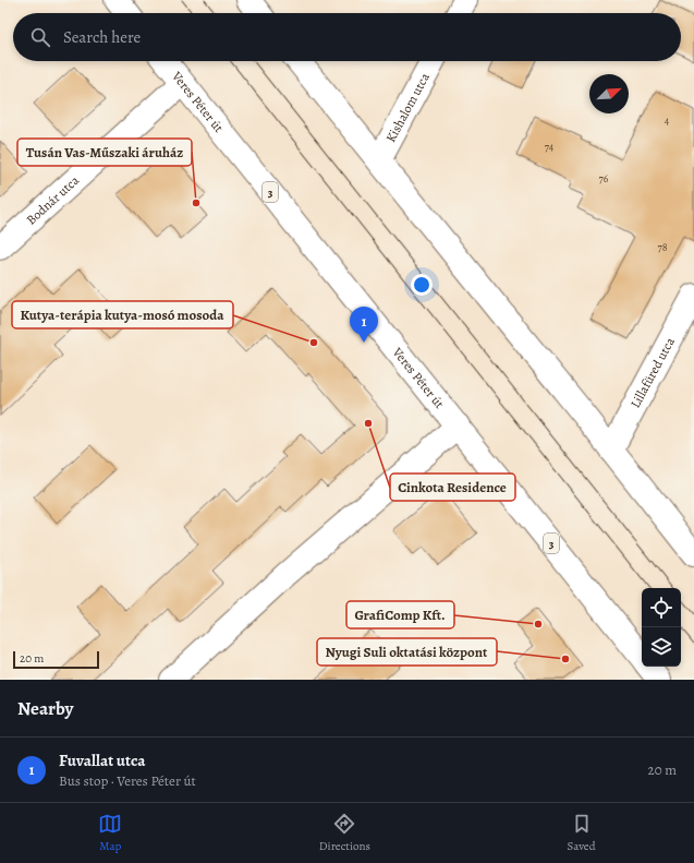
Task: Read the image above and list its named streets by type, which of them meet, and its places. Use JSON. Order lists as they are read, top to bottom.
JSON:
{
  "streets": {
    "street": [
      "Veres Péter út",
      "Kishalom utca",
      "3",
      "Bodnár utca",
      "Lillafüred utca"
    ]
  },
  "crossings": [
    ["Veres Péter út", "Bodnár utca"]
  ],
  "places": [
    "Tusán Vas-Műszaki áruház",
    "Kutya-terápia kutya-mosó mosoda",
    "Cinkota Residence",
    "GrafiComp Kft.",
    "Nyugi Suli oktatási központ"
  ],
  "house_numbers": [
    "4",
    "74",
    "76",
    "78"
  ],
  "scale_bar": "20 m",
  "north": "top right",
  "page": {
    "search": "Search here",
    "pins": "1",
    "scale": "20 m",
    "heading": "Nearby",
    "list": [
      {
        "mark": "1",
        "name": "Fuvallat utca",
        "note": "Bus stop · Veres Péter út",
        "value": "20 m"
      }
    ],
    "nav": ["Map", "Directions", "Saved"]
  }
}
